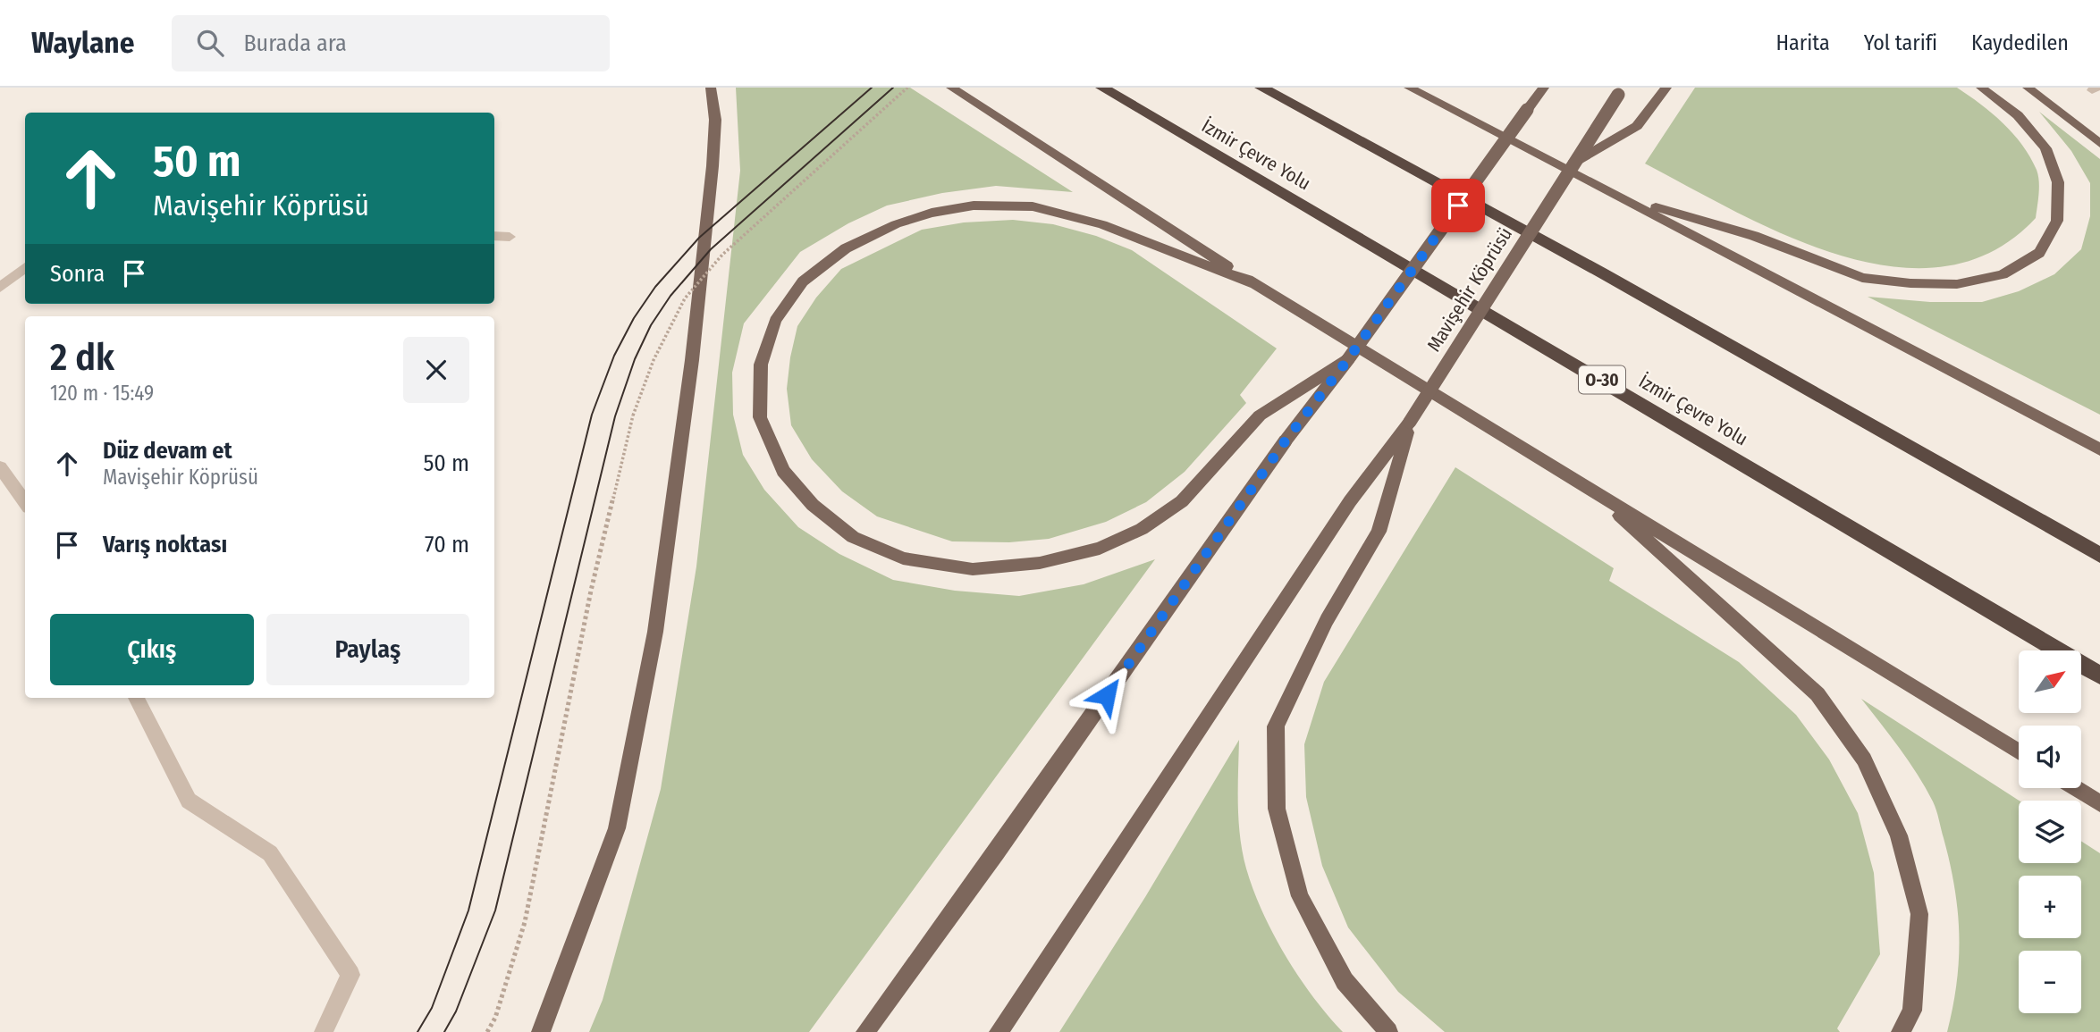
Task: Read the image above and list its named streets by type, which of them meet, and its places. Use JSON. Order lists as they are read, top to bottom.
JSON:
{
  "streets": {
    "highway": ["İzmir Çevre Yolu", "O-30"],
    "main road": ["Mavişehir Köprüsü"]
  },
  "north": "top right",
  "page": {
    "header": "Waylane",
    "search": "Burada ara",
    "nav": ["Harita", "Yol tarifi", "Kaydedilen"],
    "turn": ["50 m", "Mavişehir Köprüsü"],
    "then": "Sonra",
    "heading": ["2 dk", "120 m · 15:49"],
    "list": [
      {
        "name": "Düz devam et",
        "note": "Mavişehir Köprüsü",
        "value": "50 m"
      },
      {
        "name": "Varış noktası",
        "value": "70 m"
      }
    ],
    "buttons": ["Çıkış", "Paylaş"],
    "map_buttons": ["+", "−"]
  }
}
